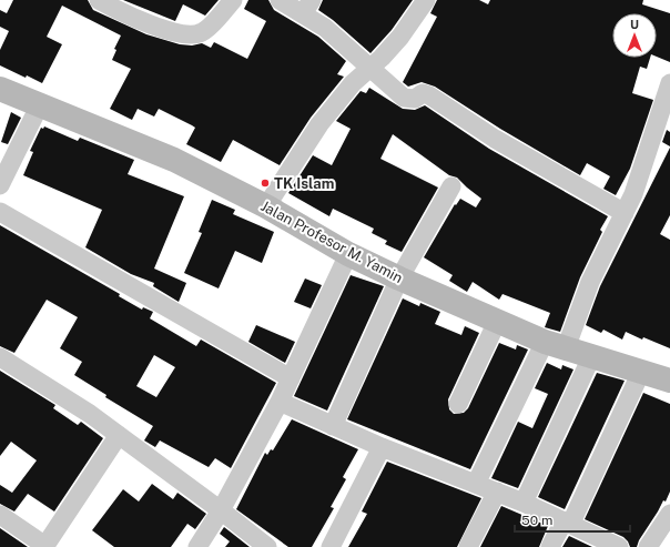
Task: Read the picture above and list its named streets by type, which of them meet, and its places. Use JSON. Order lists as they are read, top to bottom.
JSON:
{
  "streets": {
    "main road": ["Jalan Profesor M. Yamin"]
  },
  "places": ["TK Islam"],
  "scale_bar": "50 m",
  "north": "top"
}
